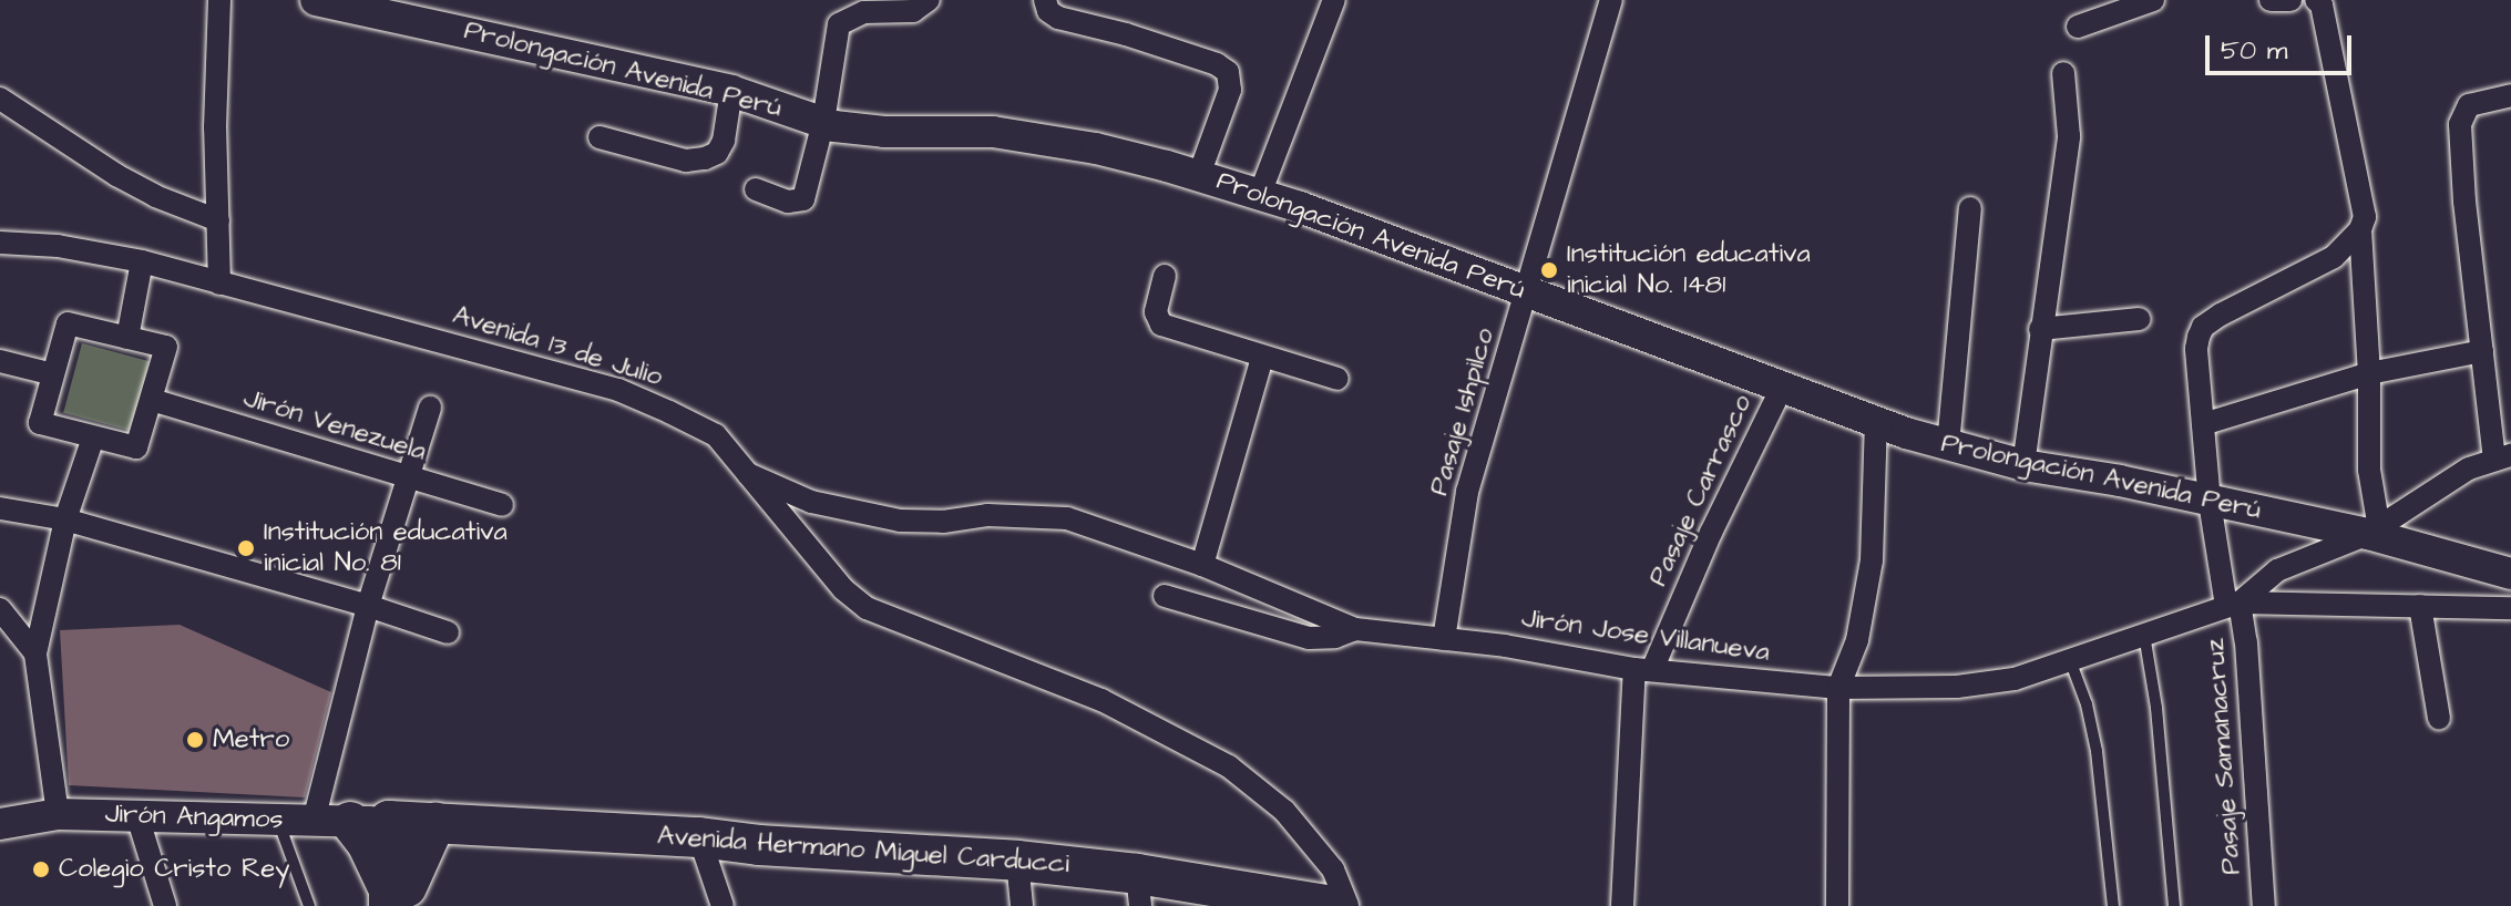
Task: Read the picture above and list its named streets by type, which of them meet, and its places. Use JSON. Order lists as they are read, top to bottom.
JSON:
{
  "streets": {
    "highway": ["Avenida Hermano Miguel Carducci"],
    "street": [
      "Prolongación Avenida Perú",
      "Avenida 13 de Julio",
      "Pasaje Ishpilco",
      "Jirón Venezuela",
      "Pasaje Carrasco",
      "Jirón Jose Villanueva",
      "Pasaje Samanacruz",
      "Jirón Angamos"
    ]
  },
  "crossings": [
    ["Prolongación Avenida Perú", "Pasaje Ishpilco"],
    ["Prolongación Avenida Perú", "Pasaje Carrasco"],
    ["Prolongación Avenida Perú", "Jirón Jose Villanueva"],
    ["Prolongación Avenida Perú", "Pasaje Samanacruz"],
    ["Avenida 13 de Julio", "Jirón Jose Villanueva"],
    ["Pasaje Ishpilco", "Jirón Jose Villanueva"],
    ["Pasaje Carrasco", "Jirón Jose Villanueva"],
    ["Jirón Jose Villanueva", "Pasaje Samanacruz"],
    ["Jirón Angamos", "Avenida Hermano Miguel Carducci"]
  ],
  "places": [
    "Institución educativa inicial No. 1481",
    "Institución educativa inicial No. 81",
    "Metro",
    "Colegio Cristo Rey"
  ],
  "scale_bar": "50 m"
}
